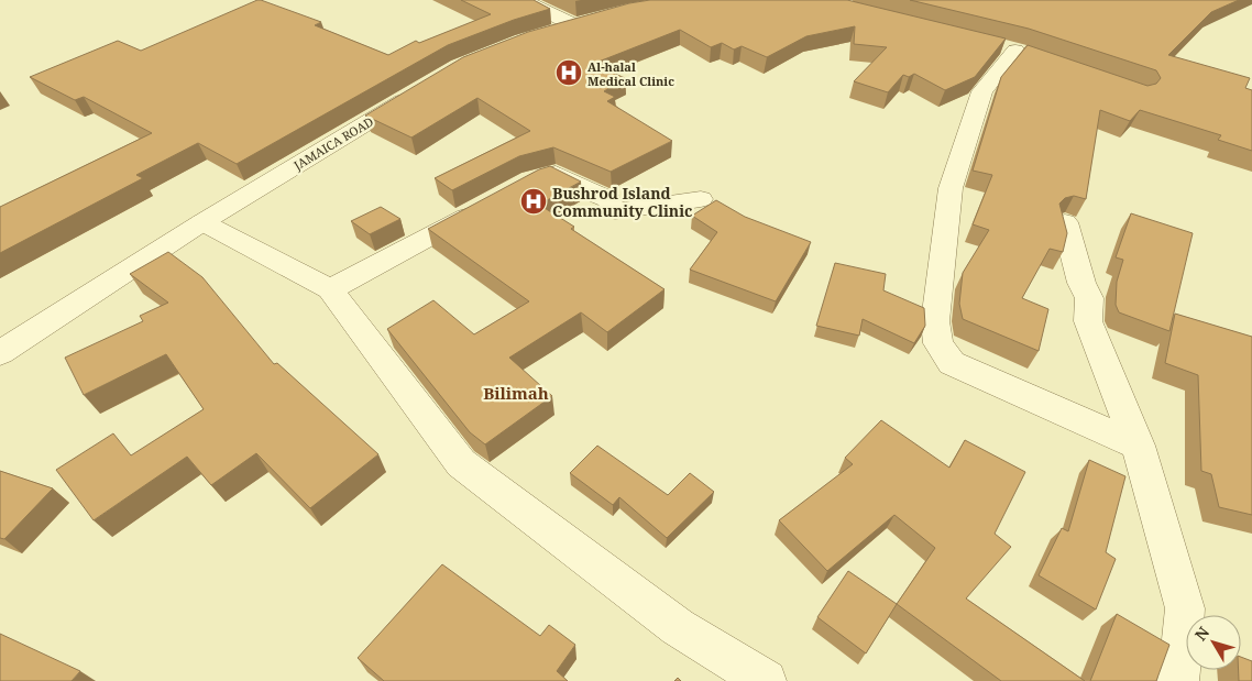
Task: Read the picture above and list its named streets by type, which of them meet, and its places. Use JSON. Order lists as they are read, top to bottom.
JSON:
{
  "streets": {
    "street": ["JAMAICA ROAD"]
  },
  "districts": ["Bilimah"],
  "places": {
    "hospital": ["Al-halal Medical Clinic", "Bushrod Island Community Clinic"]
  },
  "north": "top left"
}
